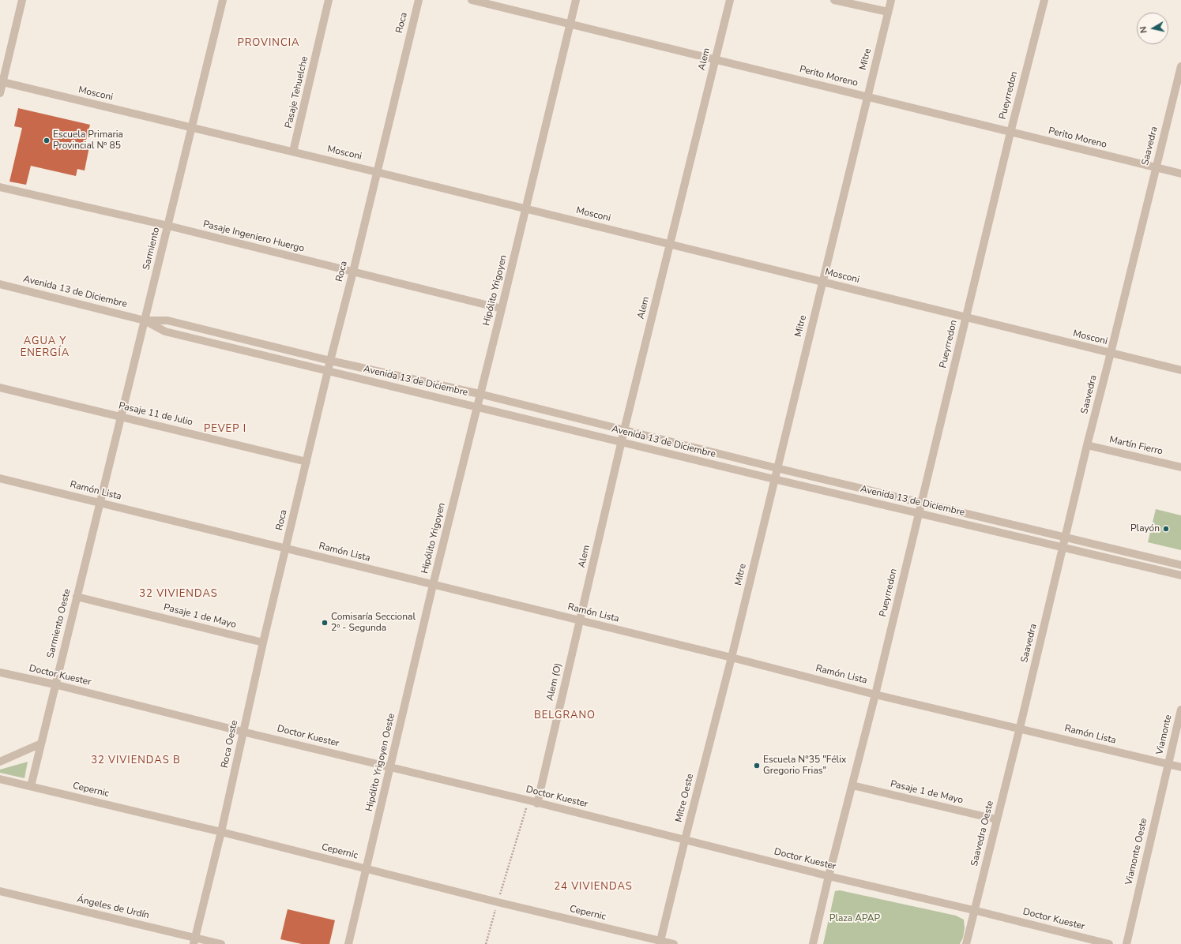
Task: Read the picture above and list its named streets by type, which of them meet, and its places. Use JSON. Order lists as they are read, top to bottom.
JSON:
{
  "streets": {
    "street": [
      "Roca",
      "Alem",
      "Mitre",
      "Perito Moreno",
      "Pasaje Tehuelche",
      "Mosconi",
      "Pueyrredon",
      "Saavedra",
      "Pasaje Ingeniero Huergo",
      "Sarmiento",
      "Hipólito Yrigoyen",
      "Avenida 13 de Diciembre",
      "Pasaje 11 de Julio",
      "Martín Fierro",
      "Ramón Lista",
      "Pasaje 1 de Mayo",
      "Sarmiento Oeste",
      "Doctor Kuester",
      "Alem (O)",
      "Viamonte",
      "Roca Oeste",
      "Hipólito Yrigoyen Oeste",
      "Cepernic",
      "Mitre Oeste",
      "Saavedra Oeste",
      "Viamonte Oeste",
      "Ángeles de Urdín"
    ]
  },
  "crossings": [
    ["Roca", "Mosconi"],
    ["Roca", "Pasaje Ingeniero Huergo"],
    ["Roca", "Avenida 13 de Diciembre"],
    ["Roca", "Pasaje 11 de Julio"],
    ["Roca", "Ramón Lista"],
    ["Roca", "Roca Oeste"],
    ["Alem", "Perito Moreno"],
    ["Alem", "Mosconi"],
    ["Alem", "Avenida 13 de Diciembre"],
    ["Alem", "Ramón Lista"],
    ["Alem", "Alem (O)"],
    ["Mitre", "Perito Moreno"],
    ["Mitre", "Mosconi"],
    ["Mitre", "Avenida 13 de Diciembre"],
    ["Mitre", "Ramón Lista"],
    ["Mitre", "Mitre Oeste"],
    ["Perito Moreno", "Pueyrredon"],
    ["Perito Moreno", "Saavedra"],
    ["Perito Moreno", "Hipólito Yrigoyen"],
    ["Pasaje Tehuelche", "Mosconi"],
    ["Mosconi", "Pueyrredon"],
    ["Mosconi", "Saavedra"],
    ["Mosconi", "Sarmiento"],
    ["Mosconi", "Hipólito Yrigoyen"],
    ["Pueyrredon", "Avenida 13 de Diciembre"],
    ["Pueyrredon", "Ramón Lista"],
    ["Pueyrredon", "Pasaje 1 de Mayo"],
    ["Pueyrredon", "Doctor Kuester"],
    ["Saavedra", "Avenida 13 de Diciembre"],
    ["Saavedra", "Martín Fierro"],
    ["Saavedra", "Ramón Lista"],
    ["Saavedra", "Saavedra Oeste"],
    ["Pasaje Ingeniero Huergo", "Sarmiento"],
    ["Pasaje Ingeniero Huergo", "Hipólito Yrigoyen"],
    ["Sarmiento", "Avenida 13 de Diciembre"],
    ["Sarmiento", "Pasaje 11 de Julio"],
    ["Sarmiento", "Ramón Lista"],
    ["Sarmiento", "Sarmiento Oeste"],
    ["Hipólito Yrigoyen", "Avenida 13 de Diciembre"],
    ["Hipólito Yrigoyen", "Ramón Lista"],
    ["Hipólito Yrigoyen", "Hipólito Yrigoyen Oeste"],
    ["Ramón Lista", "Sarmiento Oeste"],
    ["Ramón Lista", "Alem (O)"],
    ["Ramón Lista", "Viamonte"],
    ["Ramón Lista", "Roca Oeste"],
    ["Ramón Lista", "Hipólito Yrigoyen Oeste"],
    ["Ramón Lista", "Mitre Oeste"],
    ["Ramón Lista", "Saavedra Oeste"],
    ["Ramón Lista", "Viamonte Oeste"],
    ["Pasaje 1 de Mayo", "Sarmiento Oeste"],
    ["Pasaje 1 de Mayo", "Roca Oeste"],
    ["Pasaje 1 de Mayo", "Saavedra Oeste"],
    ["Sarmiento Oeste", "Doctor Kuester"],
    ["Sarmiento Oeste", "Cepernic"],
    ["Doctor Kuester", "Alem (O)"],
    ["Doctor Kuester", "Roca Oeste"],
    ["Doctor Kuester", "Hipólito Yrigoyen Oeste"],
    ["Doctor Kuester", "Mitre Oeste"],
    ["Doctor Kuester", "Saavedra Oeste"],
    ["Viamonte", "Viamonte Oeste"],
    ["Roca Oeste", "Cepernic"],
    ["Roca Oeste", "Ángeles de Urdín"],
    ["Hipólito Yrigoyen Oeste", "Cepernic"],
    ["Cepernic", "Mitre Oeste"]
  ],
  "districts": [
    "PROVINCIA",
    "AGUA Y ENERGÍA",
    "PEVEP I",
    "32 VIVIENDAS",
    "BELGRANO",
    "32 VIVIENDAS B",
    "24 VIVIENDAS"
  ],
  "parks": ["Plaza APAP"],
  "places": [
    "Escuela Primaria Provincial Nº 85",
    "Playón",
    "Comisaría Seccional 2º - Segunda",
    "Escuela N°35 \"Félix Gregorio Frias\""
  ],
  "north": "left"
}
